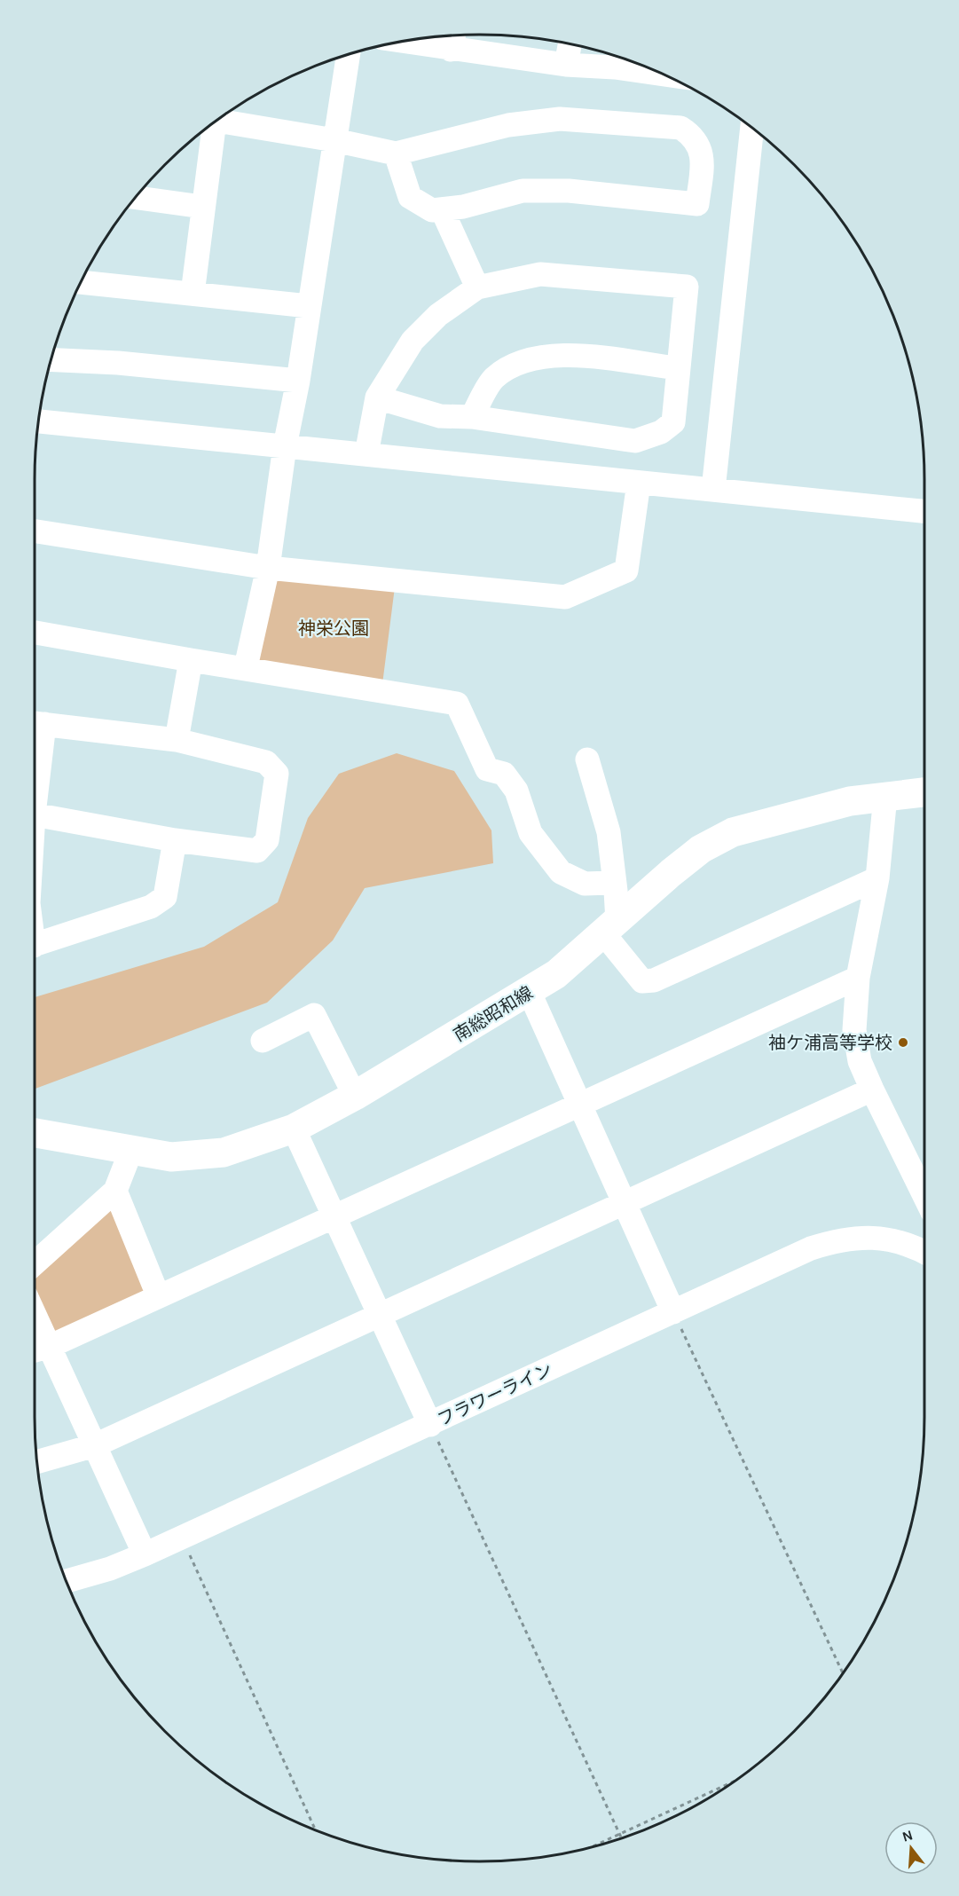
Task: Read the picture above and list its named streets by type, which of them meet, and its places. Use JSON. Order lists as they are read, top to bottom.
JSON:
{
  "streets": {
    "main road": ["南総昭和線"],
    "street": ["フラワーライン"]
  },
  "parks": ["神栄公園"],
  "places": ["袖ケ浦高等学校"],
  "north": "top"
}
